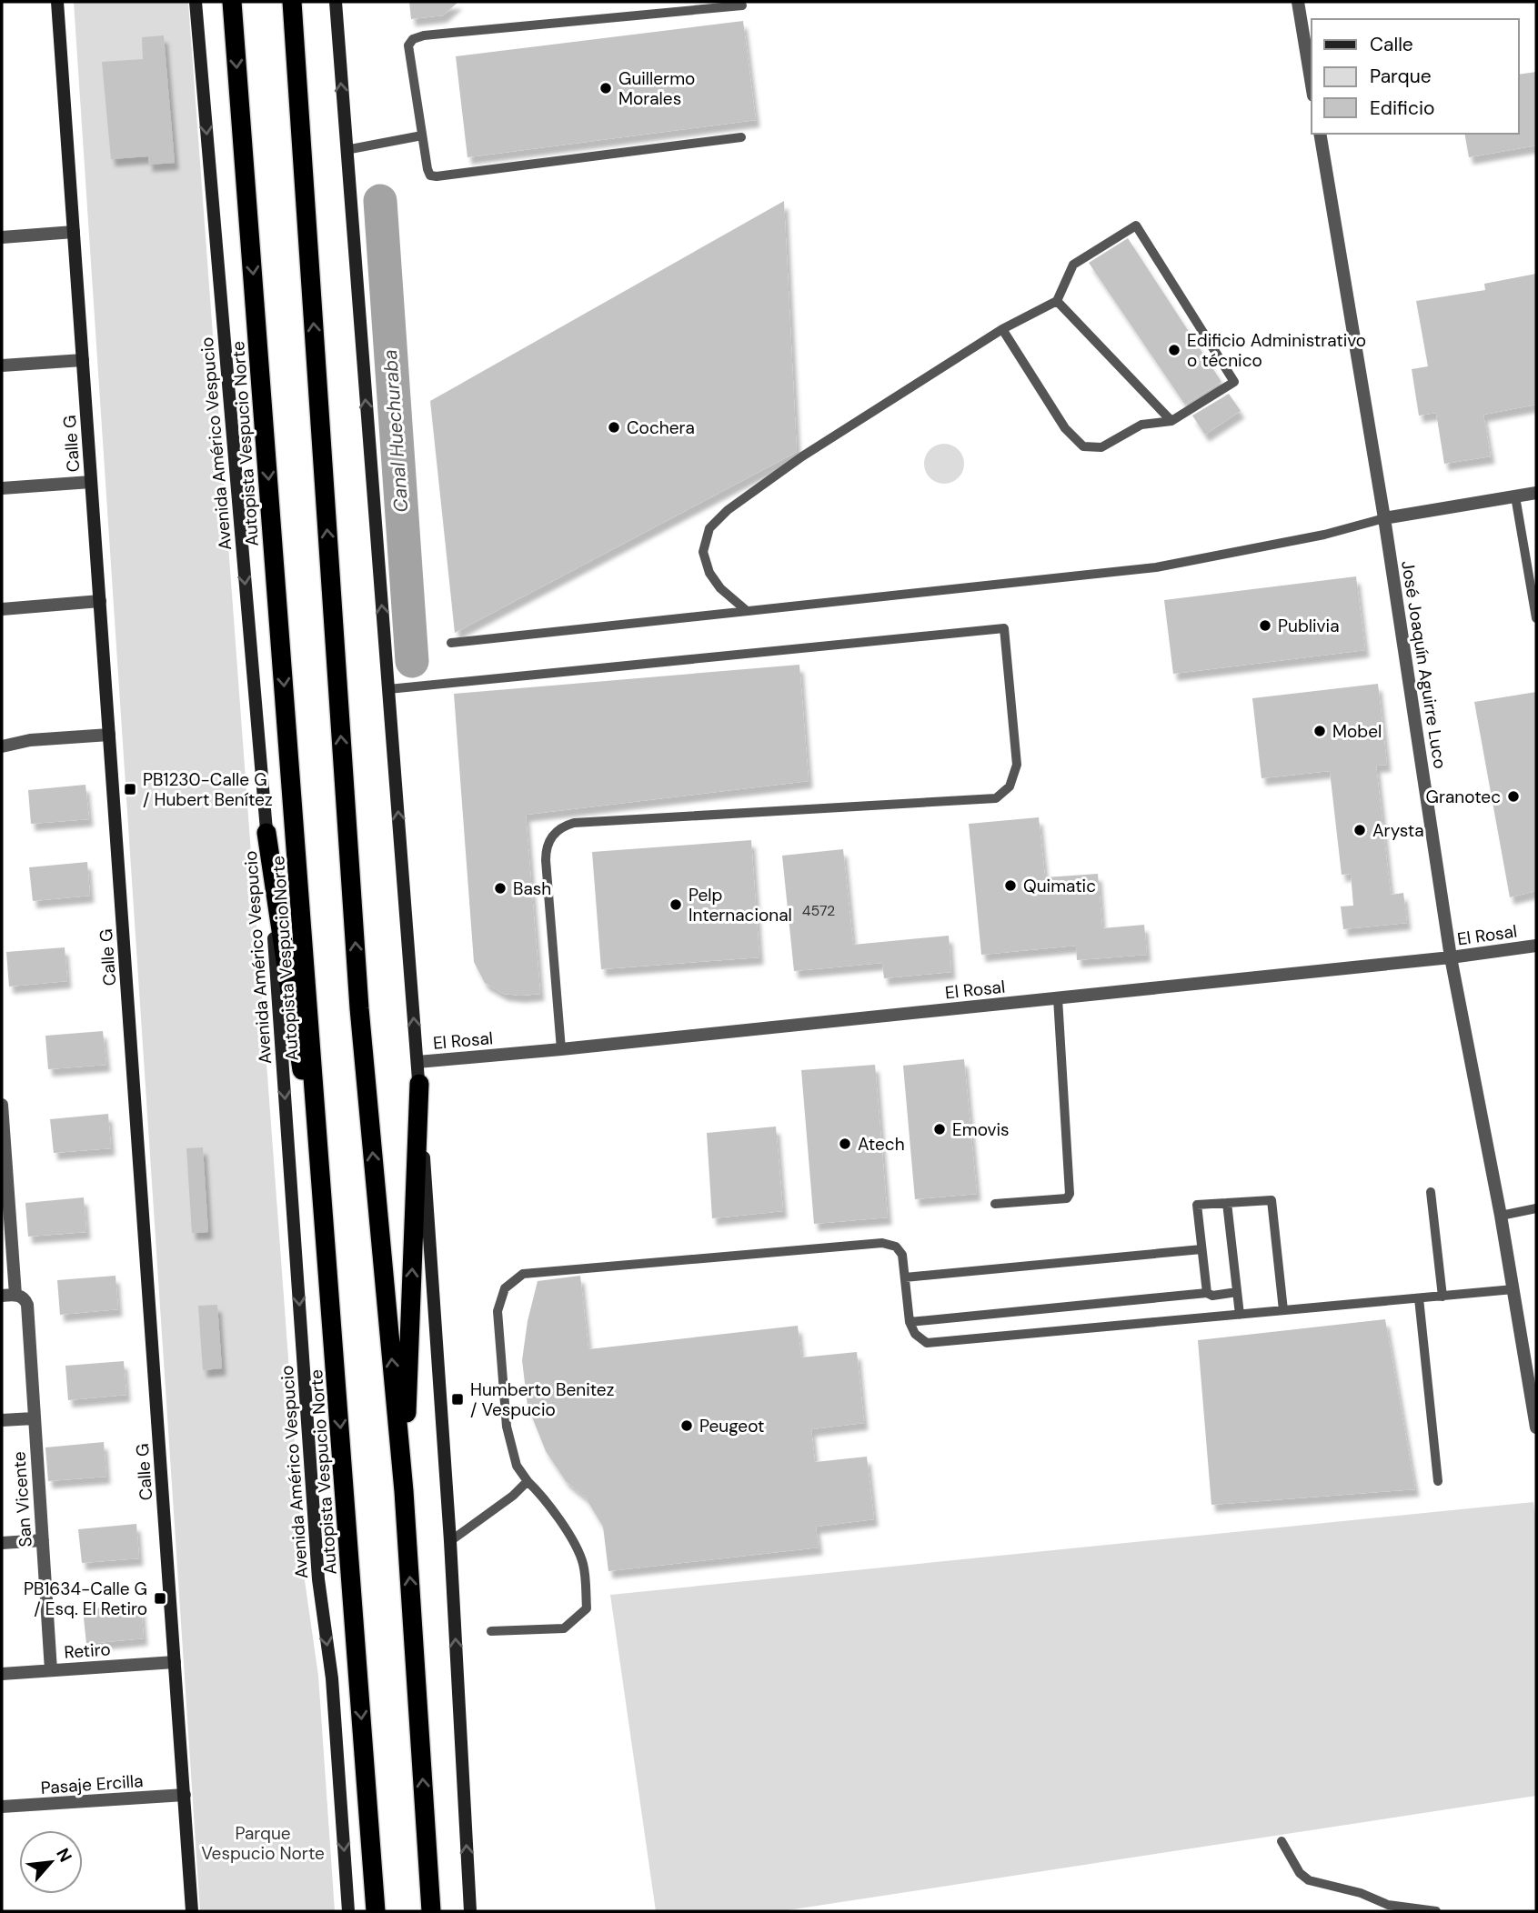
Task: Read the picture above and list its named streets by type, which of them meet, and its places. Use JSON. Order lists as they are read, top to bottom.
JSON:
{
  "streets": {
    "highway": ["Autopista Vespucio Norte"],
    "main road": ["Calle G", "Avenida Américo Vespucio"],
    "street": [
      "José Joaquín Aguirre Luco",
      "El Rosal",
      "San Vicente",
      "Retiro",
      "Pasaje Ercilla"
    ]
  },
  "crossings": [
    ["Calle G", "Retiro"],
    ["Calle G", "Pasaje Ercilla"],
    ["José Joaquín Aguirre Luco", "El Rosal"],
    ["San Vicente", "Retiro"]
  ],
  "one_way": ["Avenida Américo Vespucio"],
  "water": ["Canal Huechuraba"],
  "parks": ["Parque Vespucio Norte"],
  "places": {
    "other": [
      "Guillermo Morales",
      "Edificio Administrativo o técnico",
      "Cochera",
      "Publivia",
      "Mobel",
      "Granotec",
      "Arysta",
      "Quimatic",
      "Bash",
      "Pelp Internacional",
      "Emovis",
      "Atech",
      "Peugeot"
    ],
    "transit": ["PB1230-Calle G / Hubert Benítez", "Humberto Benitez / Vespucio", "PB1634-Calle G / Esq. El Retiro"]
  },
  "house_numbers": ["4572"],
  "legend": ["Calle", "Parque", "Edificio"],
  "north": "top right"
}
